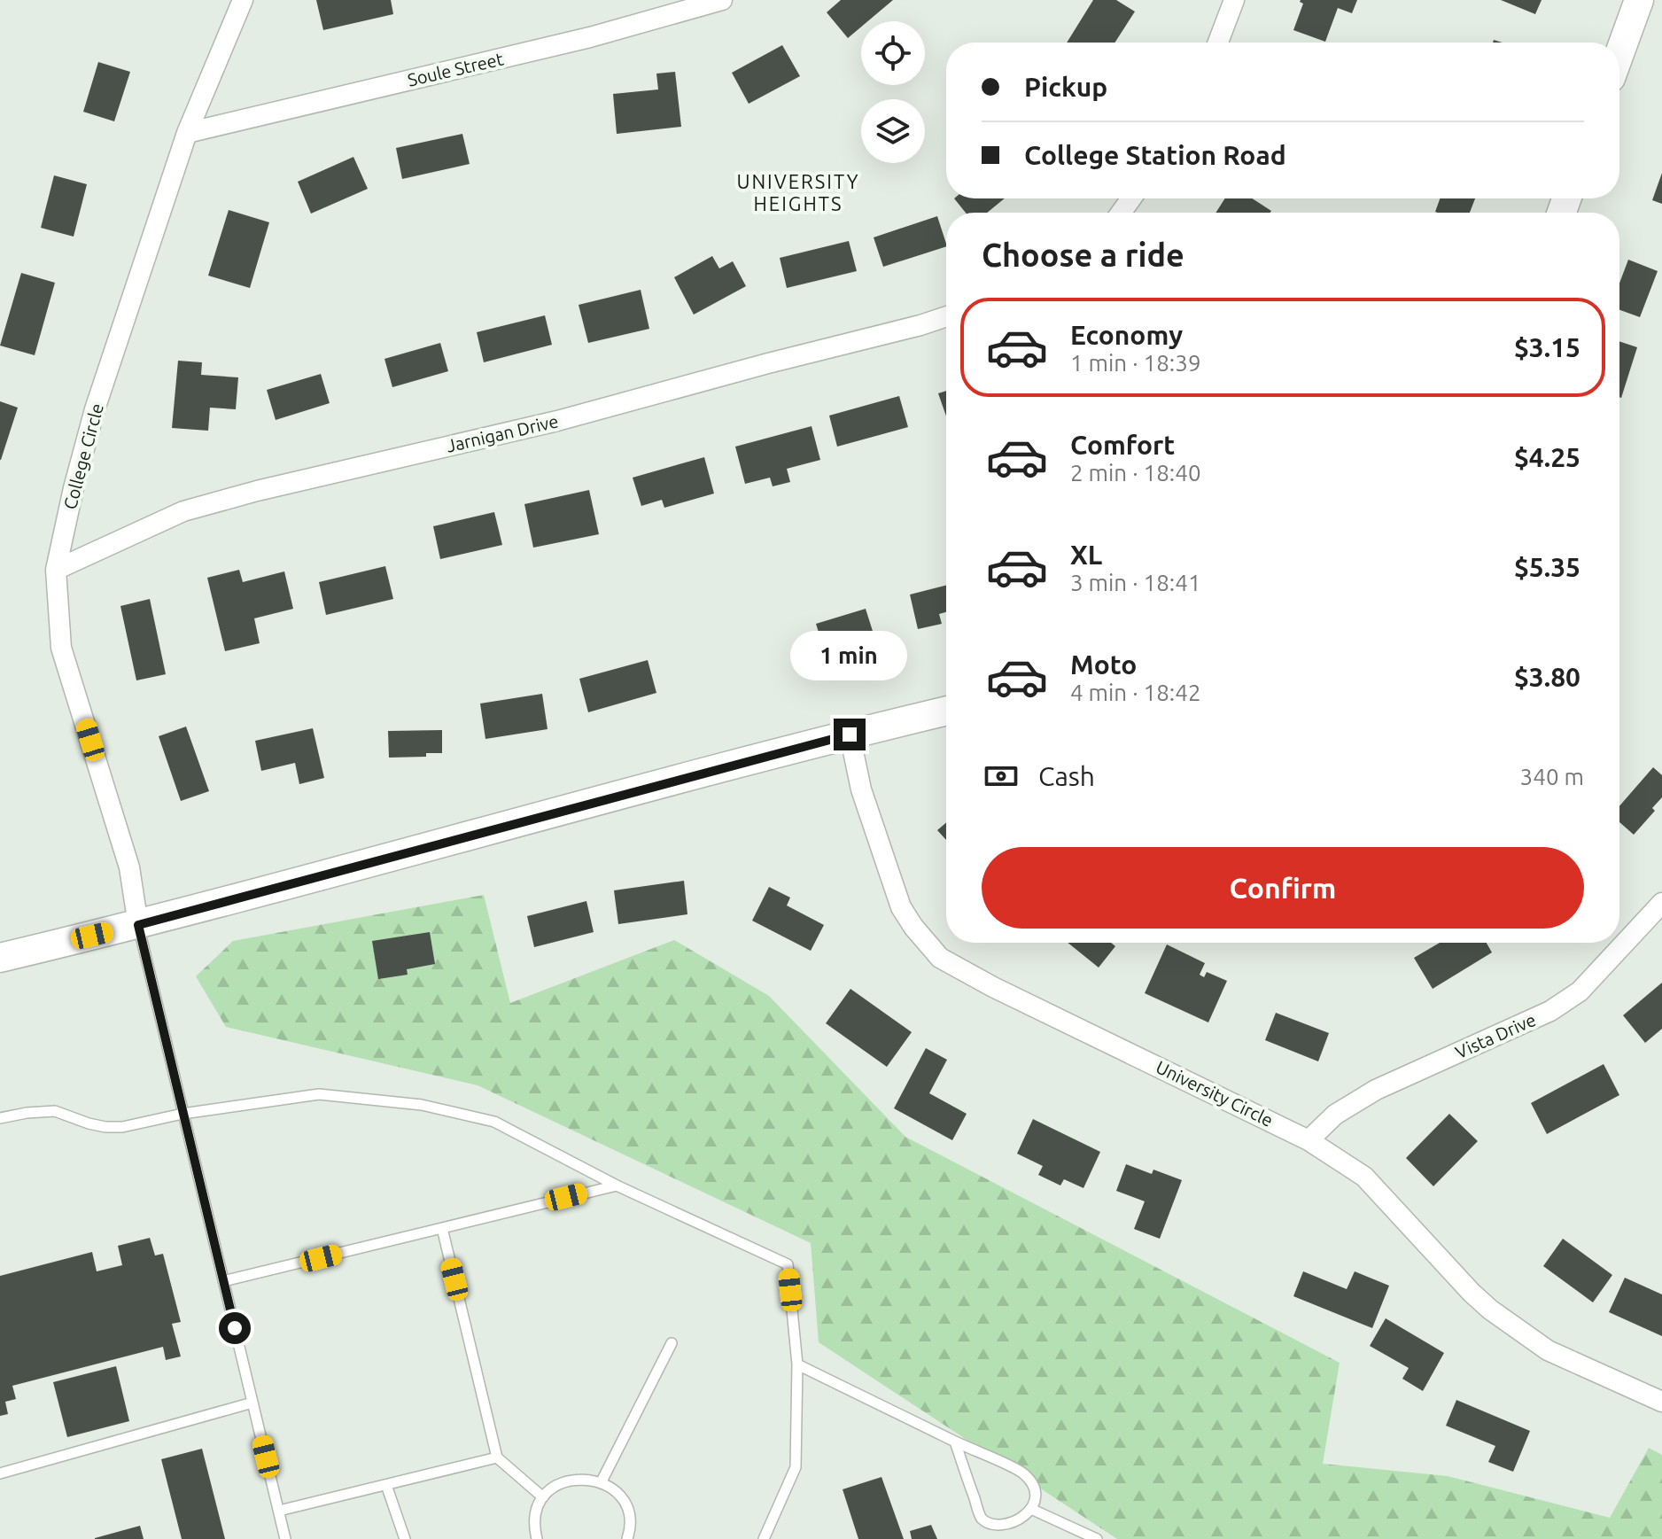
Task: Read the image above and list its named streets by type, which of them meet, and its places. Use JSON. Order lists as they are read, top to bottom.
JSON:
{
  "streets": {
    "street": [
      "Soule Street",
      "Jarnigan Drive",
      "College Circle",
      "Vista Drive",
      "University Circle"
    ]
  },
  "crossings": [
    ["Soule Street", "College Circle"],
    ["Jarnigan Drive", "College Circle"],
    ["Vista Drive", "University Circle"]
  ],
  "districts": ["UNIVERSITY HEIGHTS"],
  "page": {
    "banner": ["Pickup", "College Station Road"],
    "heading": "Choose a ride",
    "list": [
      {
        "name": "Economy",
        "note": "1 min · 18:39",
        "value": "$3.15"
      },
      {
        "name": "Comfort",
        "note": "2 min · 18:40",
        "value": "$4.25"
      },
      {
        "name": "XL",
        "note": "3 min · 18:41",
        "value": "$5.35"
      },
      {
        "name": "Moto",
        "note": "4 min · 18:42",
        "value": "$3.80"
      }
    ],
    "bubble": "1 min",
    "pay": ["Cash", "340 m"],
    "buttons": "Confirm"
  }
}
